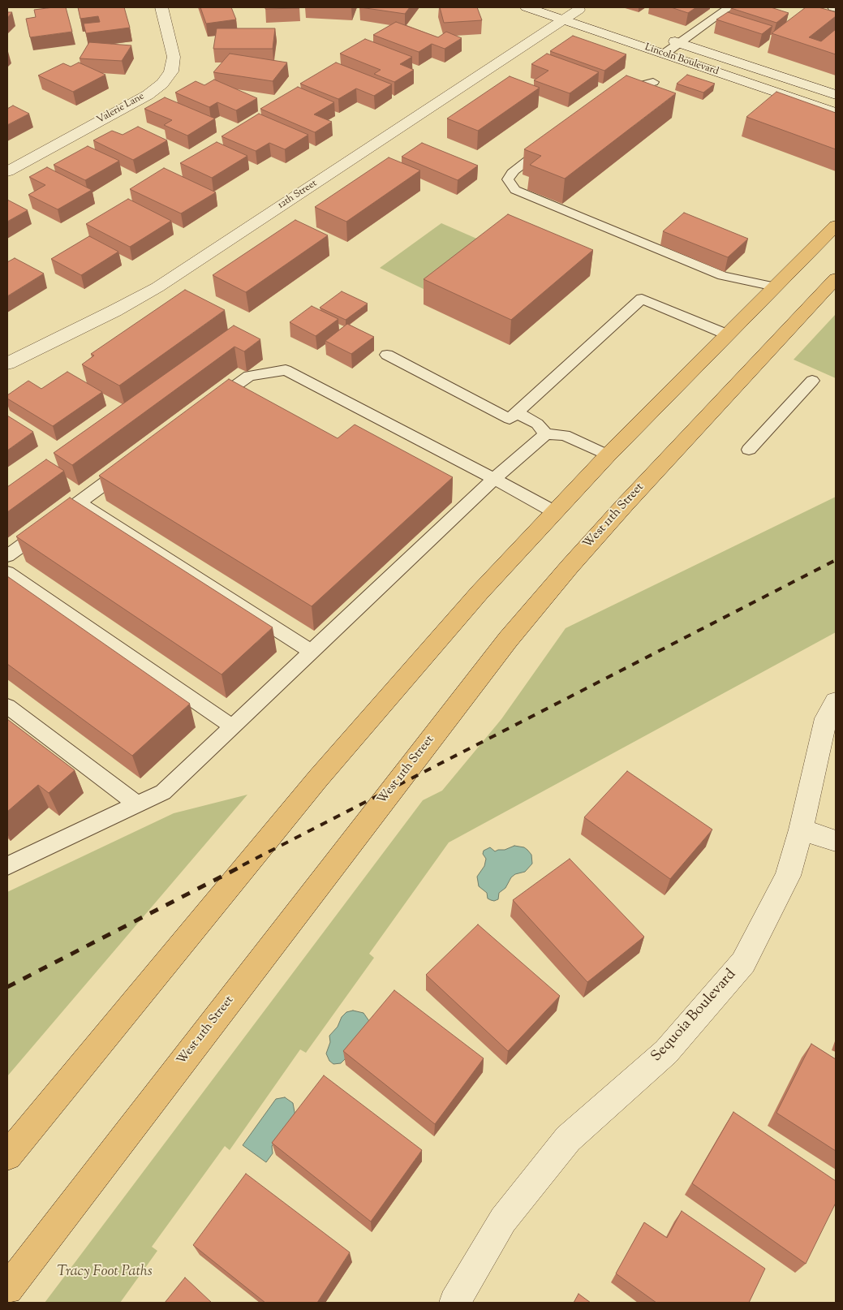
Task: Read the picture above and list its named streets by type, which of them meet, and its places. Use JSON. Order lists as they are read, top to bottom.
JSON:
{
  "streets": {
    "main road": ["West 11th Street"],
    "street": [
      "Lincoln Boulevard",
      "Valerie Lane",
      "12th Street",
      "Sequoia Boulevard"
    ]
  },
  "crossings": [
    ["Lincoln Boulevard", "12th Street"]
  ],
  "parks": ["Tracy Foot Paths"]
}
